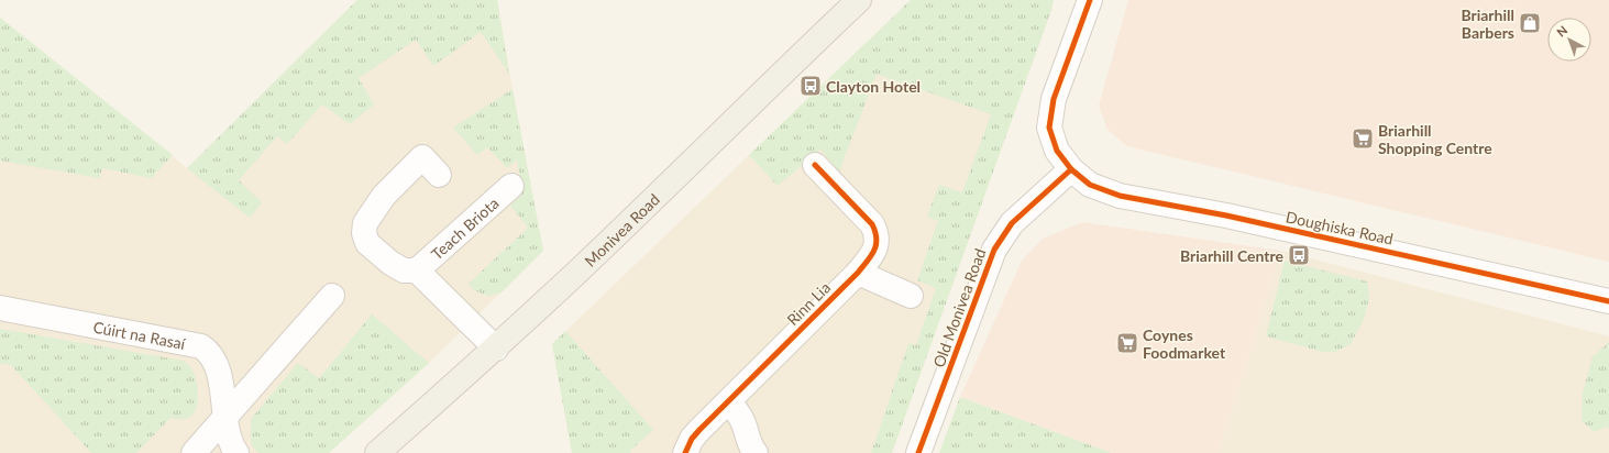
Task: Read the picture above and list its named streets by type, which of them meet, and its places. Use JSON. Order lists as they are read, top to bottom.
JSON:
{
  "streets": {
    "main road": ["Monivea Road"],
    "street": [
      "Teach Briota",
      "Doughiska Road",
      "Rinn Lia",
      "Old Monivea Road",
      "Cúirt na Rasaí"
    ]
  },
  "crossings": [
    ["Teach Briota", "Monivea Road"],
    ["Doughiska Road", "Old Monivea Road"]
  ],
  "places": {
    "shop": ["Briarhill Barbers"],
    "bus stop": ["Clayton Hotel", "Briarhill Centre"],
    "supermarket": ["Briarhill Shopping Centre", "Coynes Foodmarket"]
  },
  "north": "top left"
}
